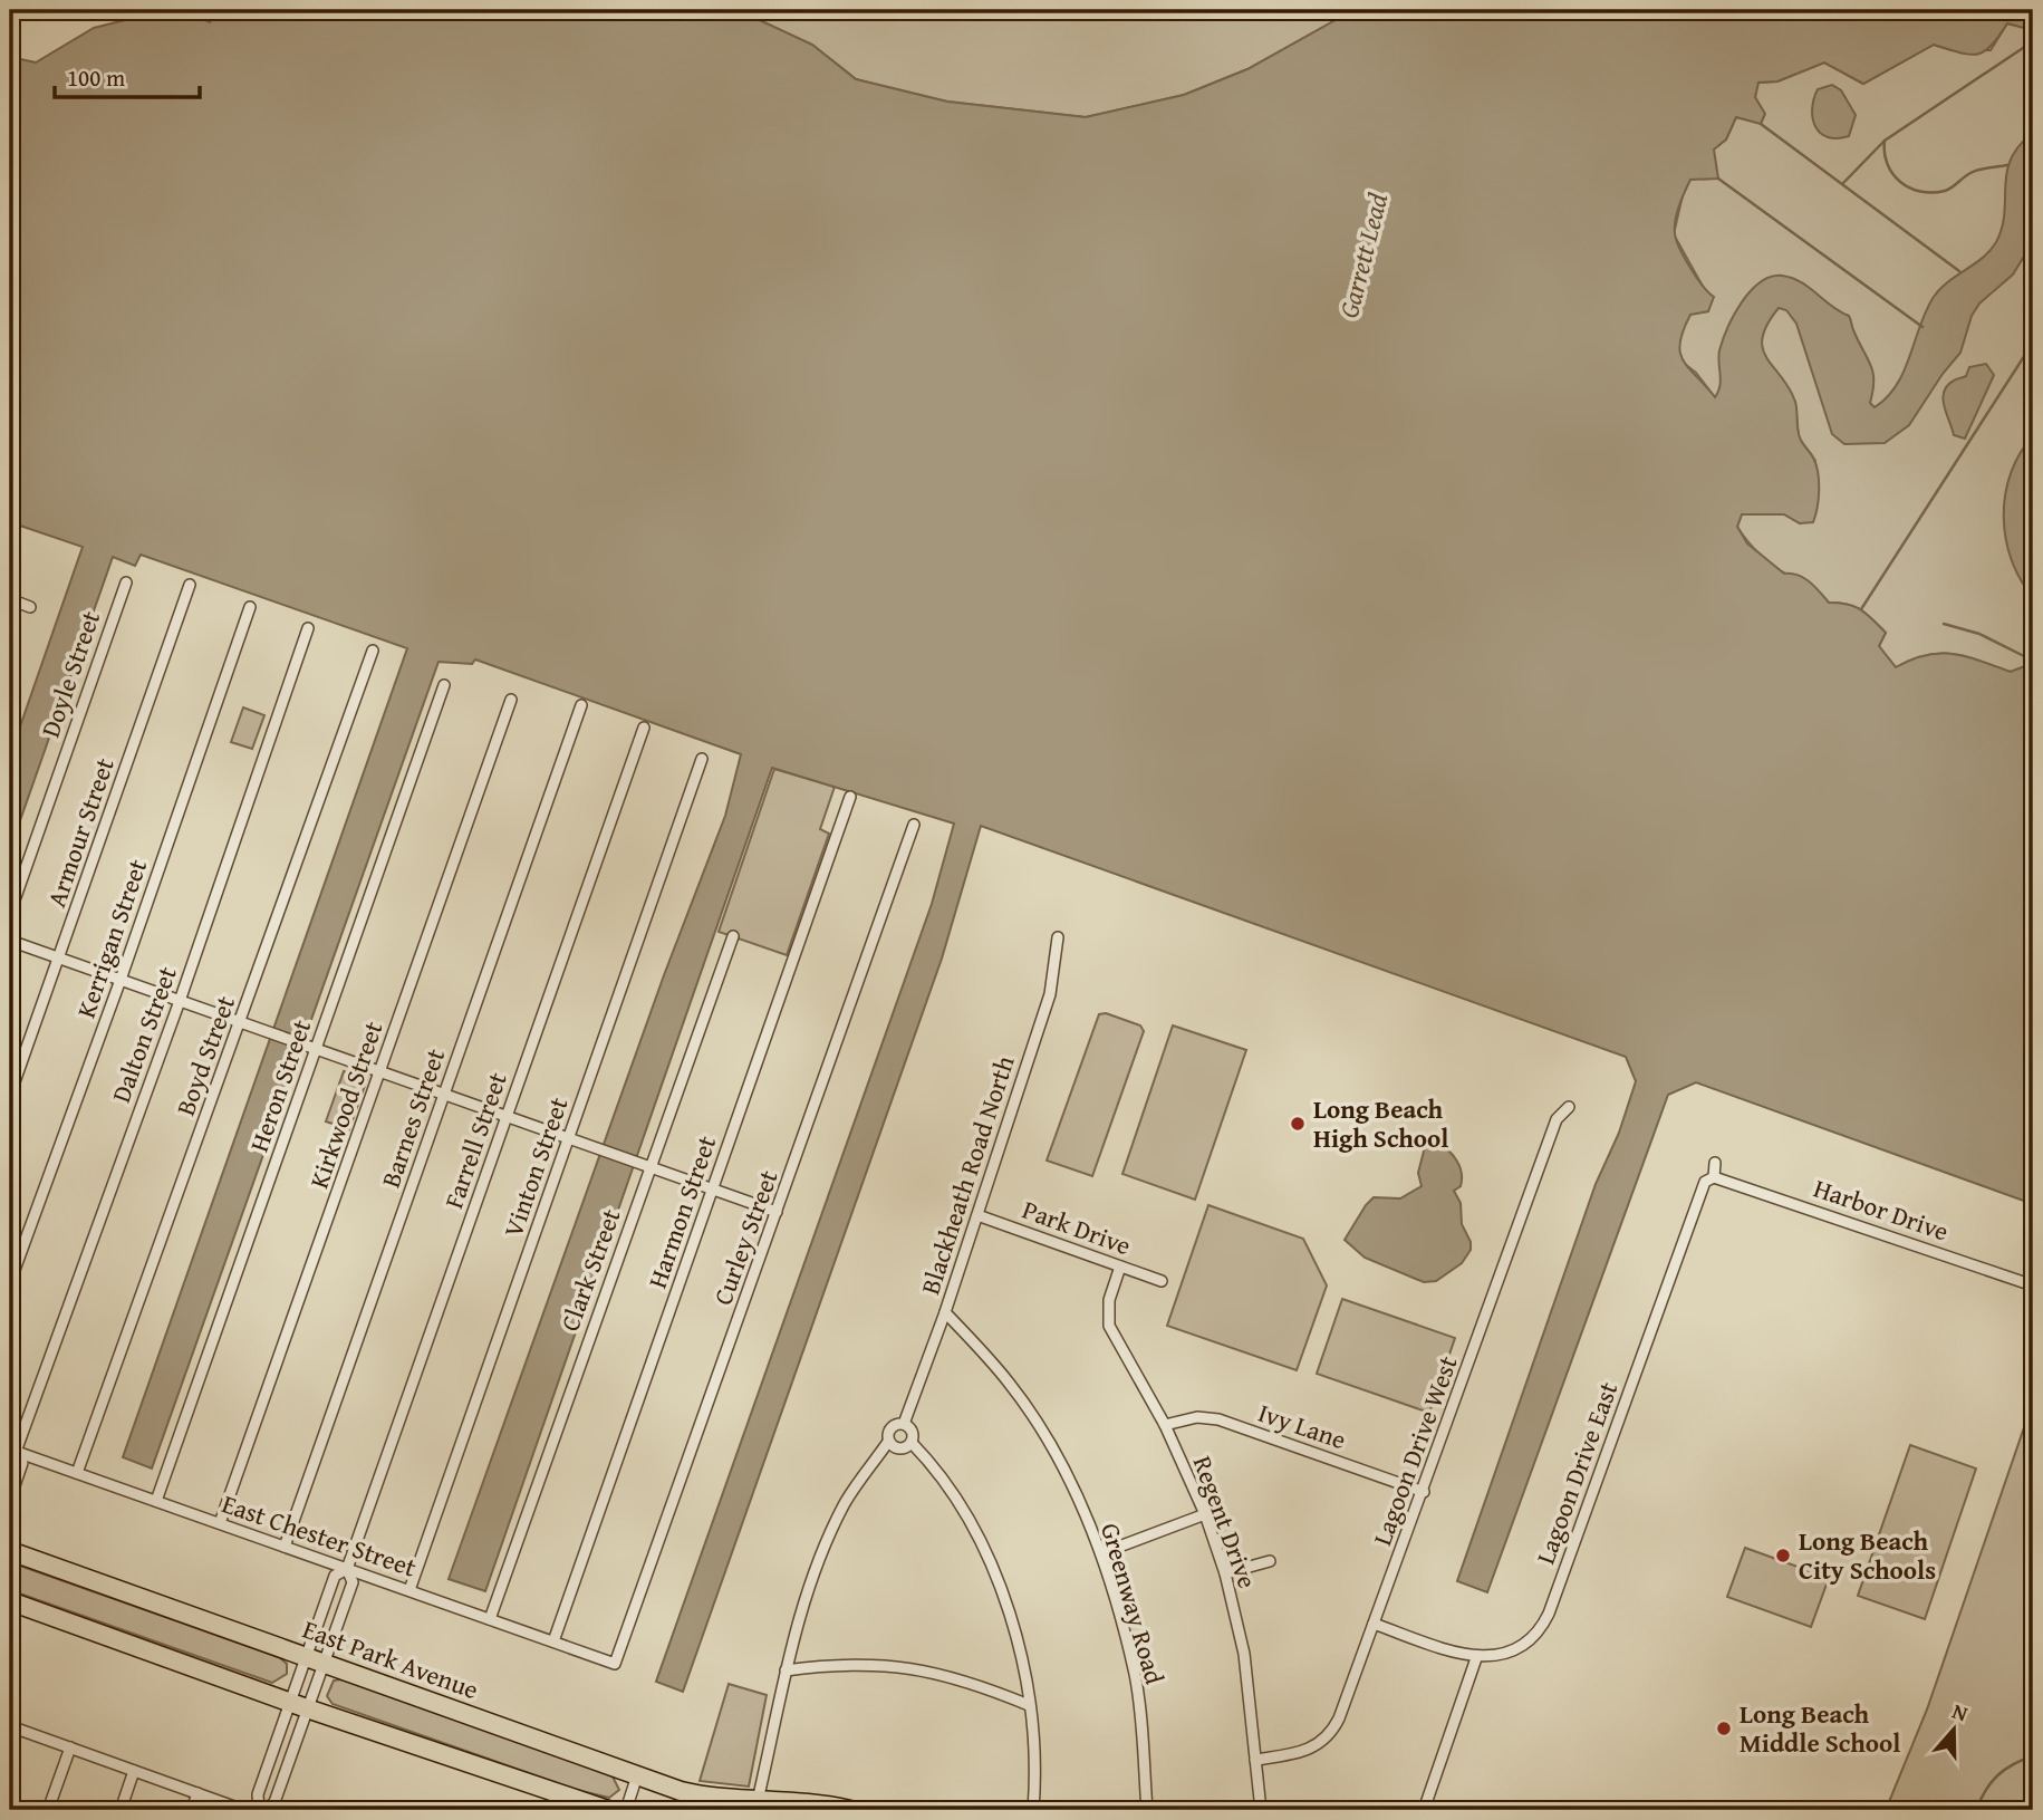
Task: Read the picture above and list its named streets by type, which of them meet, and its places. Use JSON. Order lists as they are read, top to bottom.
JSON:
{
  "streets": {
    "highway": ["East Park Avenue"],
    "street": [
      "Doyle Street",
      "Armour Street",
      "Kerrigan Street",
      "Dalton Street",
      "Boyd Street",
      "Heron Street",
      "Kirkwood Street",
      "Barnes Street",
      "Farrell Street",
      "Vinton Street",
      "Blackheath Road North",
      "Harbor Drive",
      "Harmon Street",
      "Park Drive",
      "Curley Street",
      "Clark Street",
      "Ivy Lane",
      "Lagoon Drive West",
      "Lagoon Drive East",
      "Regent Drive",
      "East Chester Street",
      "Greenway Road"
    ]
  },
  "crossings": [
    ["Dalton Street", "East Chester Street"],
    ["Boyd Street", "East Chester Street"],
    ["Heron Street", "East Chester Street"],
    ["Kirkwood Street", "East Chester Street"],
    ["Barnes Street", "East Chester Street"],
    ["Farrell Street", "East Chester Street"],
    ["Vinton Street", "East Chester Street"],
    ["Blackheath Road North", "Park Drive"],
    ["Blackheath Road North", "Greenway Road"],
    ["Harbor Drive", "Lagoon Drive East"],
    ["Harmon Street", "East Chester Street"],
    ["Park Drive", "Regent Drive"],
    ["Curley Street", "East Chester Street"],
    ["Clark Street", "East Chester Street"],
    ["Ivy Lane", "Lagoon Drive West"],
    ["Ivy Lane", "Regent Drive"],
    ["Lagoon Drive West", "Regent Drive"]
  ],
  "water": ["Garrett Lead"],
  "places": ["Long Beach High School", "Long Beach City Schools", "Long Beach Middle School"],
  "scale_bar": "100 m",
  "north": "top"
}
